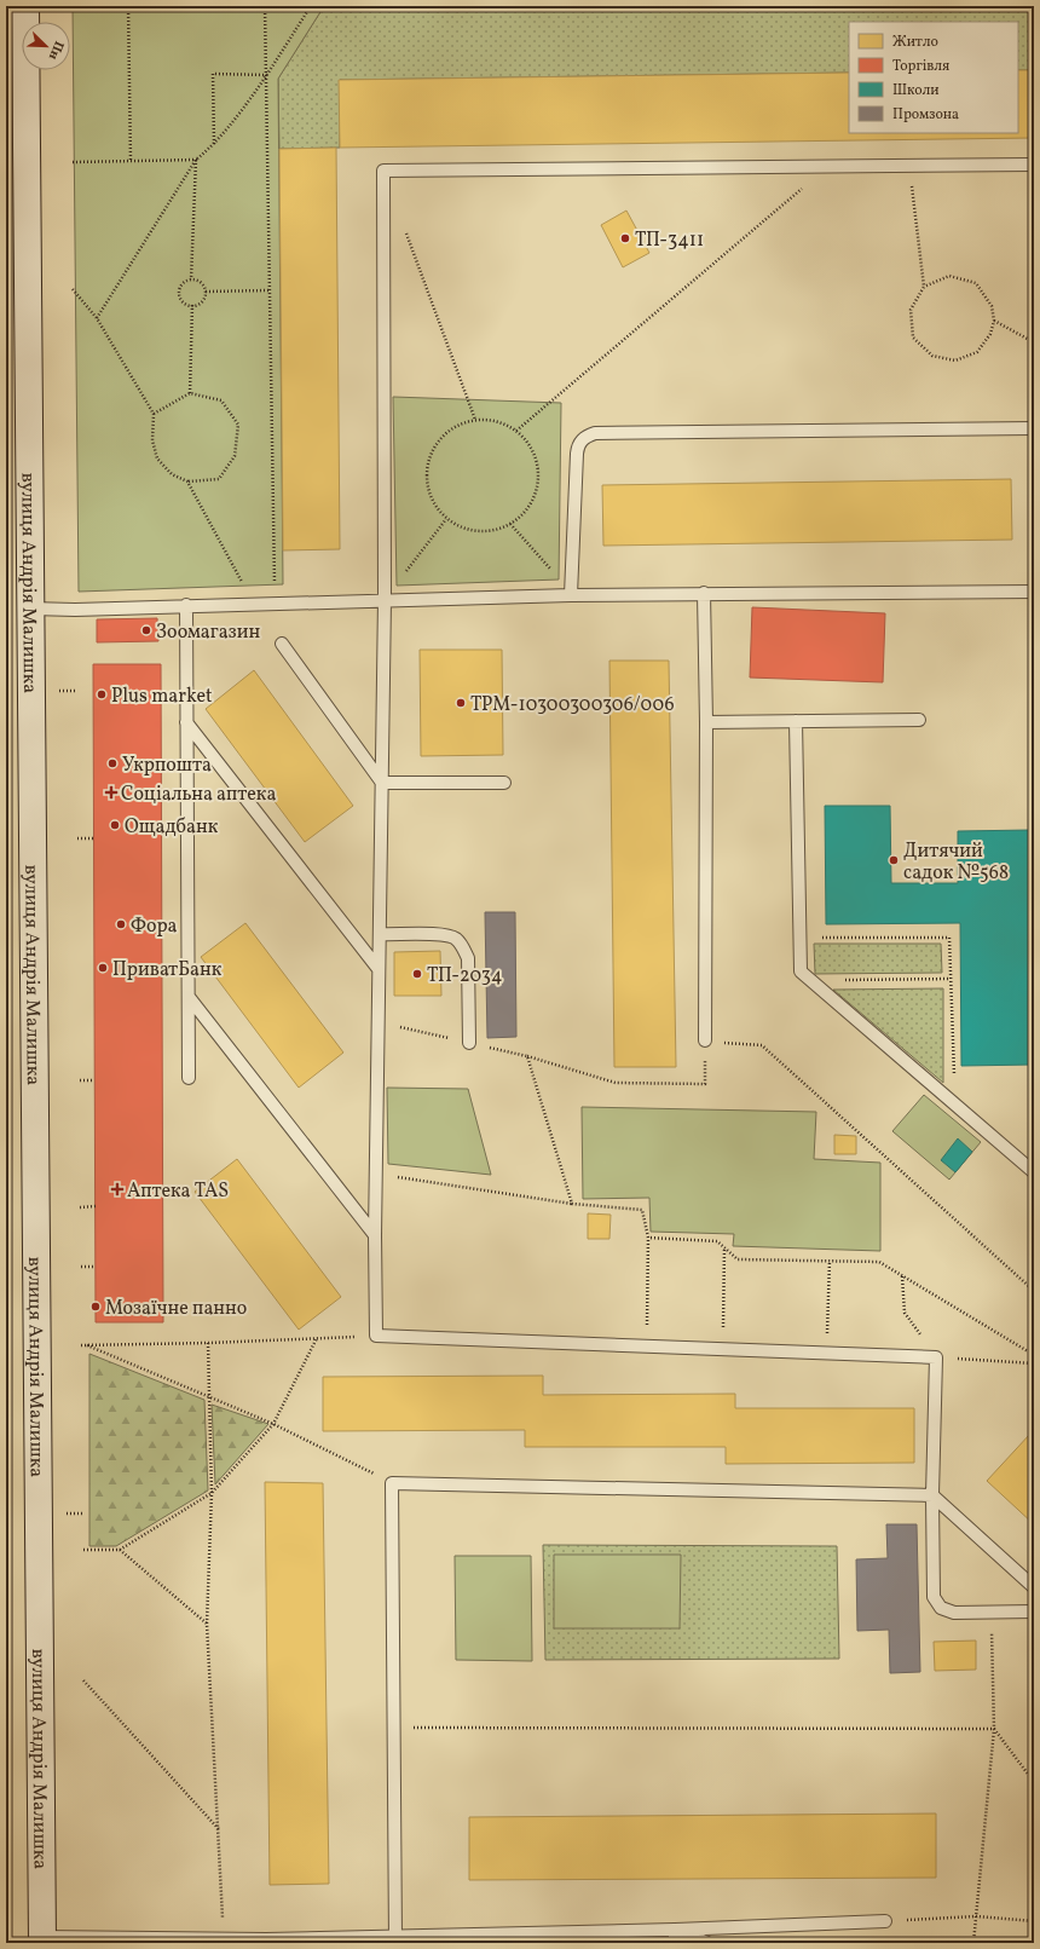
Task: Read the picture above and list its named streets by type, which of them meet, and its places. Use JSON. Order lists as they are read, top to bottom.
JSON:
{
  "streets": {
    "street": ["вулиця Андрія Малишка"]
  },
  "places": {
    "other": [
      "ТП-3411",
      "Зоомагазин",
      "Plus market",
      "ТРМ-10300300306/006",
      "Укрпошта",
      "Ощадбанк",
      "Дитячий садок №568",
      "Фора",
      "ПриватБанк",
      "ТП-2034",
      "Мозаїчне панно"
    ],
    "health": ["Соціальна аптека", "Аптека TAS"]
  },
  "legend": [
    "Житло",
    "Торгівля",
    "Школи",
    "Промзона"
  ],
  "north": "bottom right"
}
